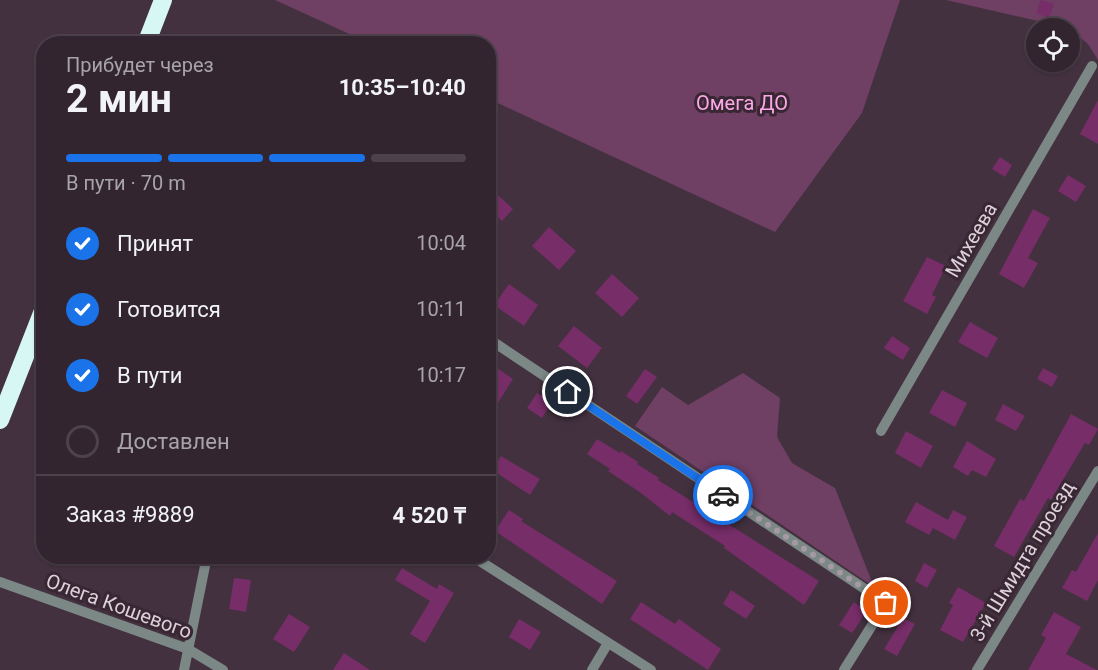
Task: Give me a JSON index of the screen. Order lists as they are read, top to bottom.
{
  "streets": {
    "street": ["Михеева", "3-й Шмидта проезд", "Олега Кошевого"]
  },
  "parks": ["Омега ДО"],
  "page": {
    "heading": ["2 мин", "Прибудет через", "10:35–10:40"],
    "panel": ["Заказ #9889", "4 520 ₸"],
    "bar": "В пути · 70 m",
    "list": [
      ["Принят", "10:04"],
      ["Готовится", "10:11"],
      ["В пути", "10:17"],
      "Доставлен"
    ]
  }
}
